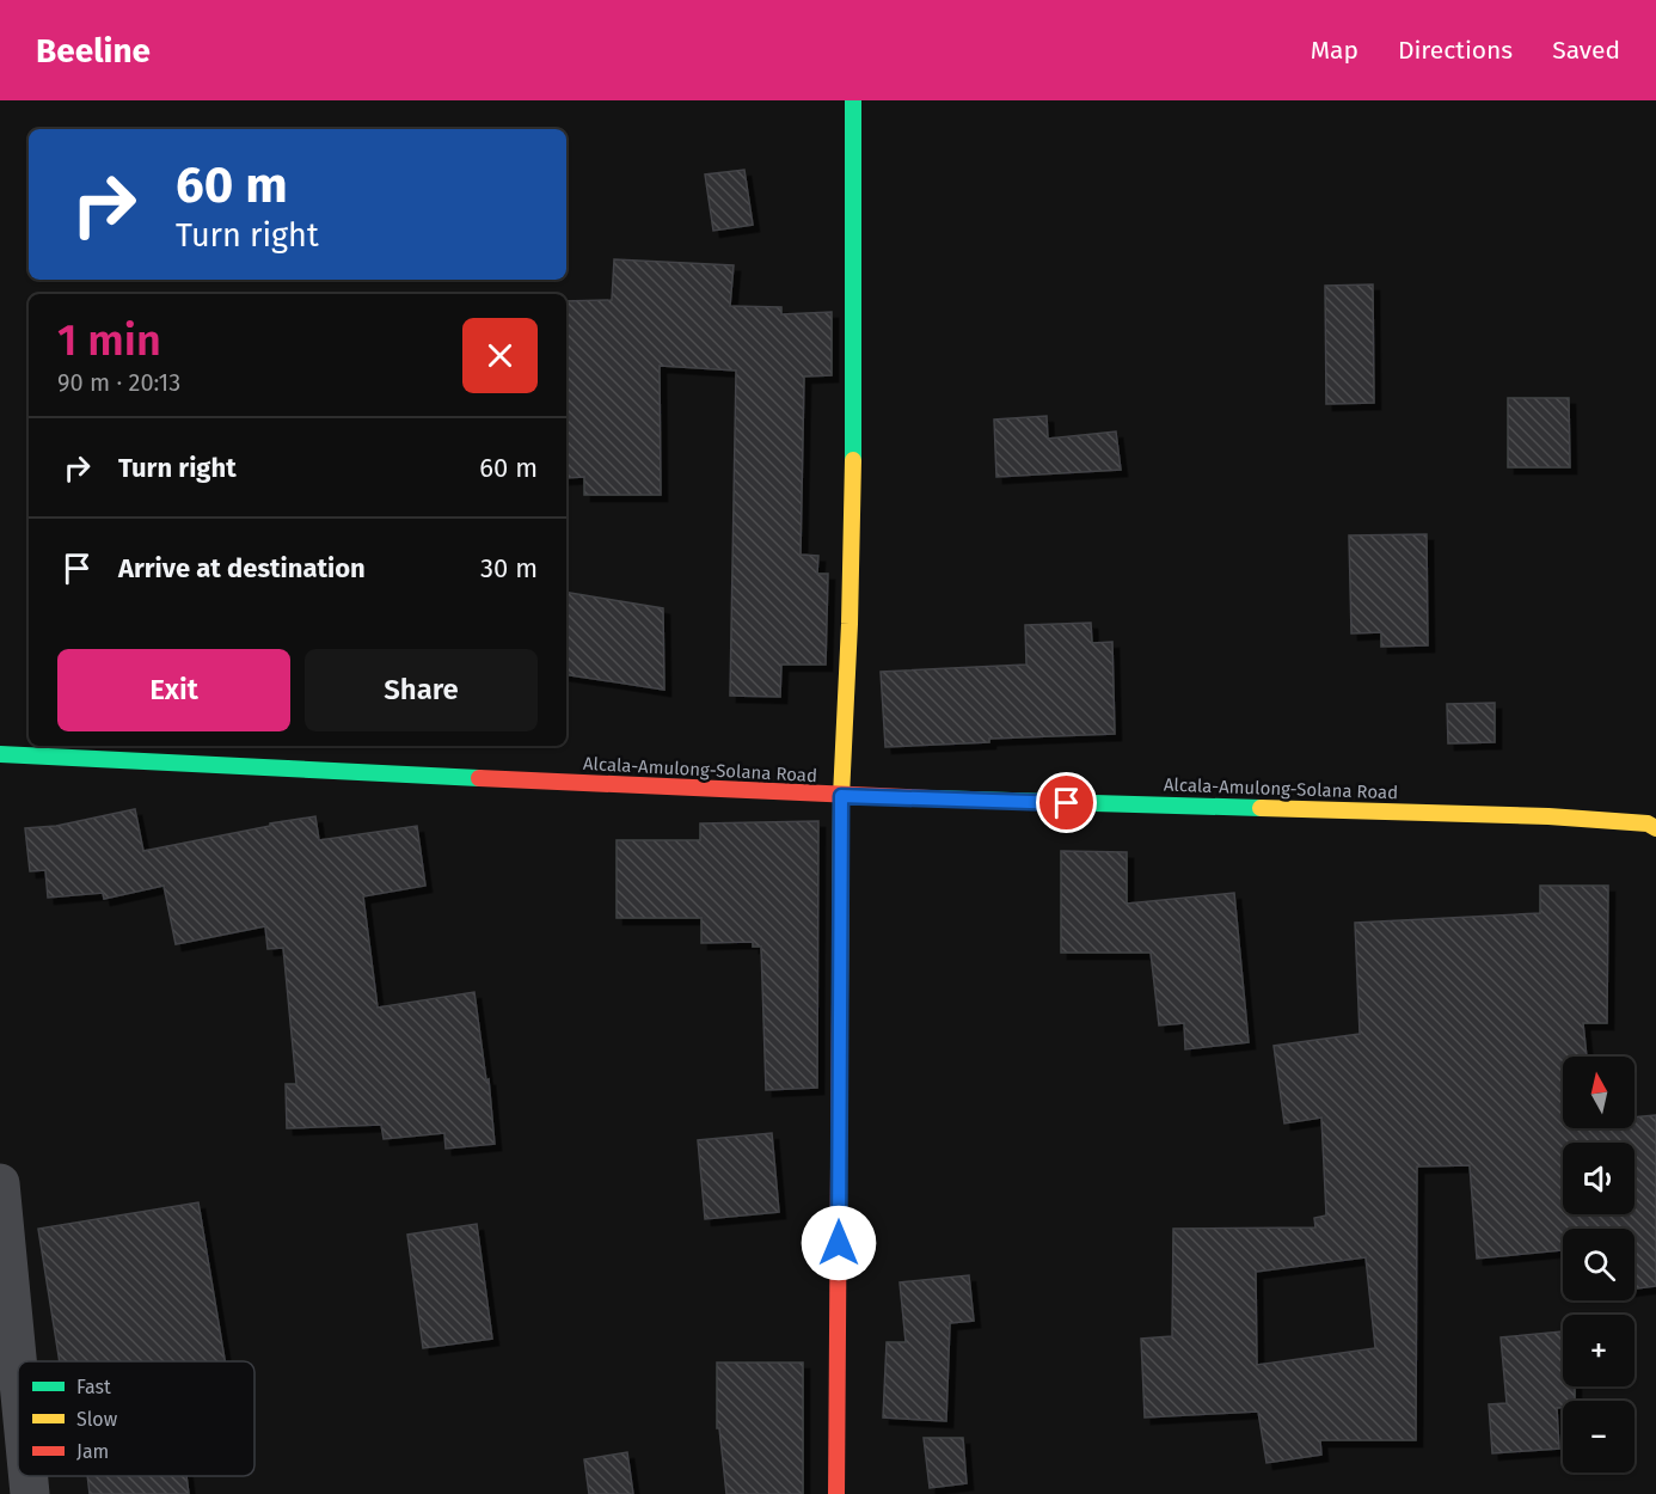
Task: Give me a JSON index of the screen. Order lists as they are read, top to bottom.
{
  "streets": {
    "main road": ["Alcala-Amulong-Solana Road"]
  },
  "legend": ["Fast", "Slow", "Jam"],
  "north": "top",
  "page": {
    "header": "Beeline",
    "nav": ["Map", "Directions", "Saved"],
    "turn": ["60 m", "Turn right"],
    "heading": ["1 min", "90 m · 20:13"],
    "list": [
      {
        "name": "Turn right",
        "value": "60 m"
      },
      {
        "name": "Arrive at destination",
        "value": "30 m"
      }
    ],
    "buttons": ["Exit", "Share"],
    "map_buttons": ["+", "−"]
  }
}
